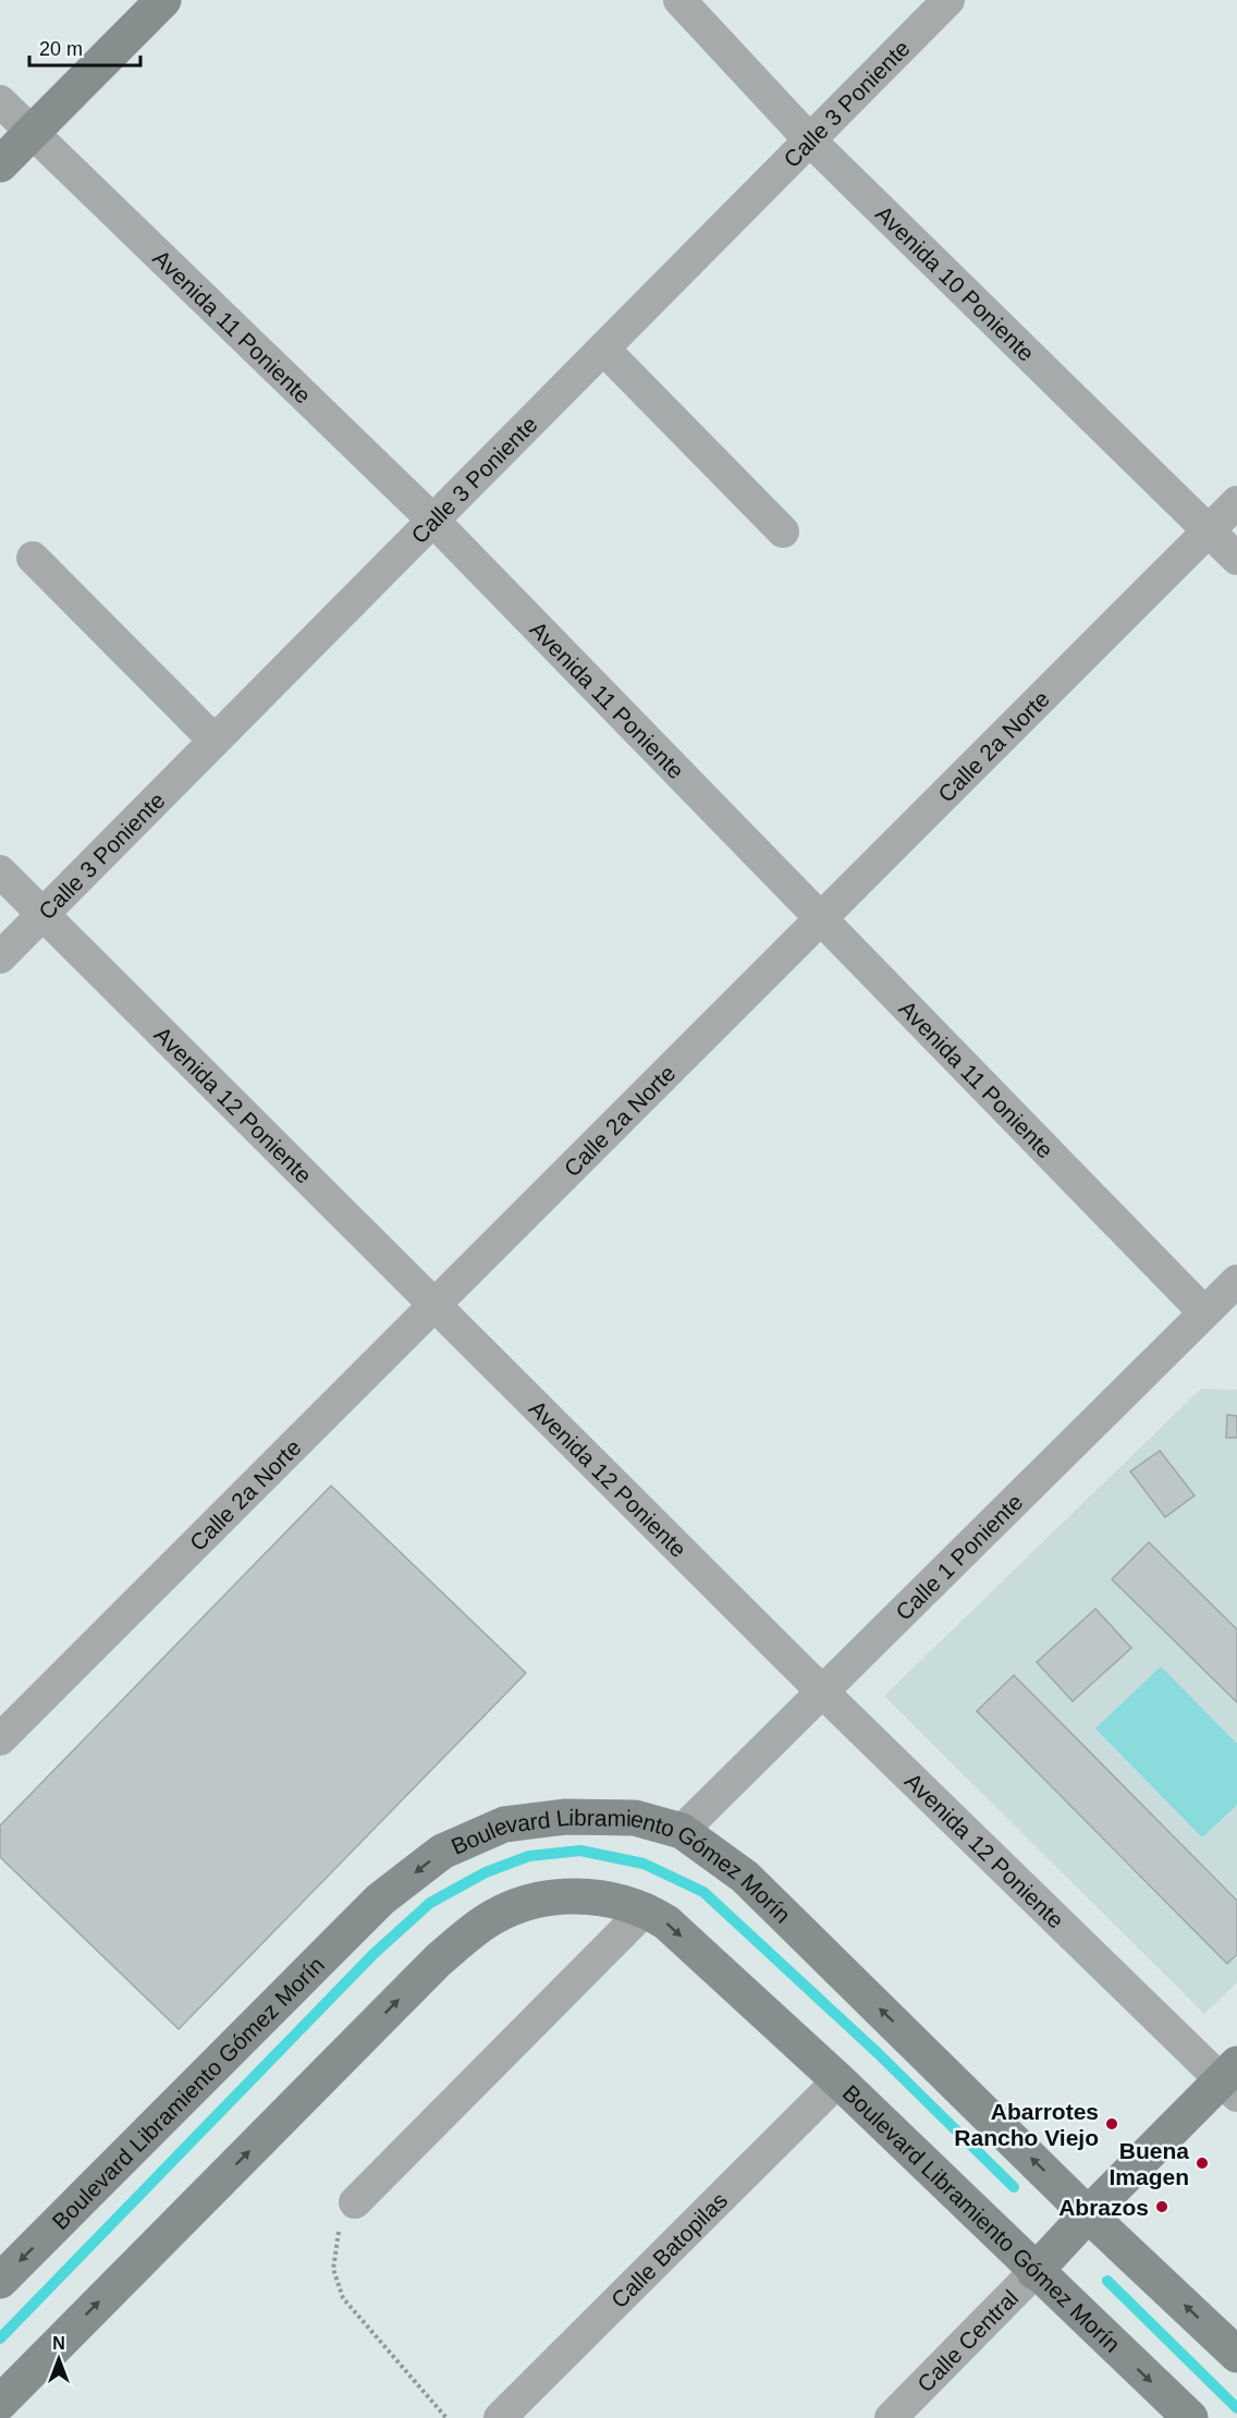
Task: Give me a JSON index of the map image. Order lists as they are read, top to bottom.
{
  "streets": {
    "main road": ["Boulevard Libramiento Gómez Morín", "Calle Central"],
    "street": [
      "Calle 3 Poniente",
      "Avenida 10 Poniente",
      "Avenida 11 Poniente",
      "Calle 2a Norte",
      "Avenida 12 Poniente",
      "Calle 1 Poniente",
      "Calle Batopilas"
    ]
  },
  "crossings": [
    ["Calle 3 Poniente", "Avenida 10 Poniente"],
    ["Calle 3 Poniente", "Avenida 11 Poniente"],
    ["Calle 3 Poniente", "Avenida 12 Poniente"],
    ["Avenida 10 Poniente", "Calle 2a Norte"],
    ["Avenida 11 Poniente", "Calle 2a Norte"],
    ["Avenida 11 Poniente", "Calle 1 Poniente"],
    ["Calle 2a Norte", "Avenida 12 Poniente"],
    ["Avenida 12 Poniente", "Calle 1 Poniente"],
    ["Avenida 12 Poniente", "Calle Central"],
    ["Calle 1 Poniente", "Boulevard Libramiento Gómez Morín"],
    ["Boulevard Libramiento Gómez Morín", "Calle Batopilas"],
    ["Boulevard Libramiento Gómez Morín", "Calle Central"]
  ],
  "places": ["Abarrotes Rancho Viejo", "Buena Imagen", "Abrazos"],
  "scale_bar": "20 m",
  "north": "top"
}
